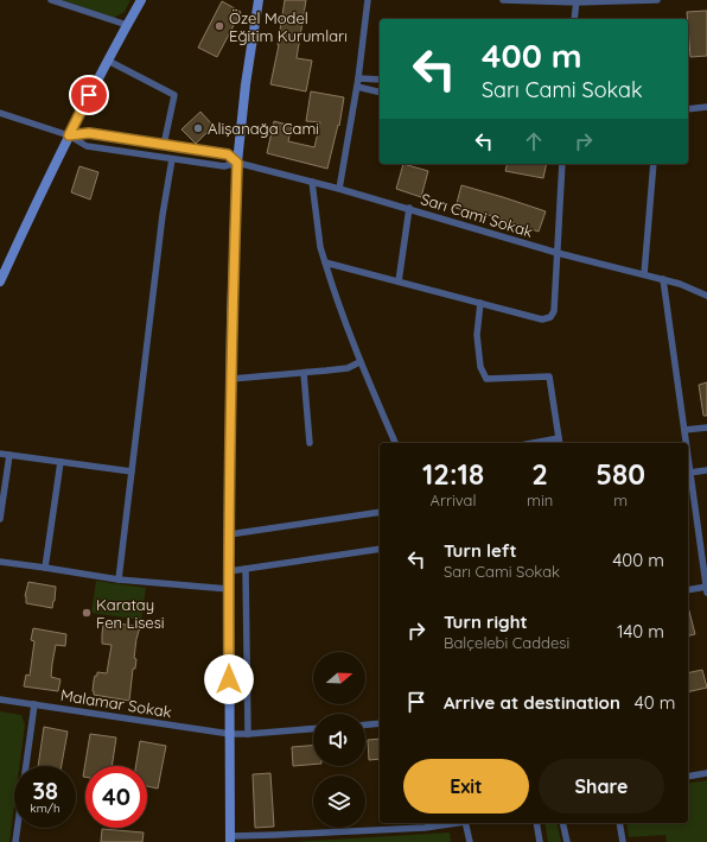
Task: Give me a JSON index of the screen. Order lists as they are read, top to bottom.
{
  "streets": {
    "street": ["Sarı Cami Sokak", "Malamar Sokak"]
  },
  "places": ["Özel Model Eğitim Kurumları", "Alişanağa Cami", "Karatay Fen Lisesi"],
  "north": "right",
  "page": {
    "turn": ["400 m", "Sarı Cami Sokak"],
    "eta": [
      "12:18",
      "Arrival",
      "2",
      "min",
      "580",
      "m"
    ],
    "list": [
      {
        "name": "Turn left",
        "note": "Sarı Cami Sokak",
        "value": "400 m"
      },
      {
        "name": "Turn right",
        "note": "Balçelebi Caddesi",
        "value": "140 m"
      },
      {
        "name": "Arrive at destination",
        "value": "40 m"
      }
    ],
    "buttons": ["Exit", "Share"],
    "speed": "38 km/h",
    "limit": "40"
  }
}
